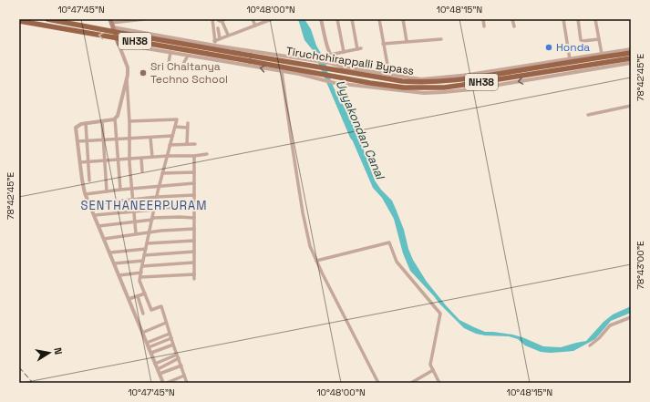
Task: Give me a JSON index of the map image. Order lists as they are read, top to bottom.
{
  "streets": {
    "highway": ["NH38", "Tiruchchirappalli Bypass"]
  },
  "crossings": [
    ["NH38", "Tiruchchirappalli Bypass"]
  ],
  "districts": ["SENTHANEERPURAM"],
  "water": ["Uyyakondan Canal"],
  "places": ["Honda", "Sri Chaitanya Techno School"],
  "north": "right",
  "coordinates": [
    "10°47'45\"N",
    "10°48'00\"N",
    "10°48'15\"N",
    "78°42'45\"E",
    "78°43'00\"E"
  ]
}
